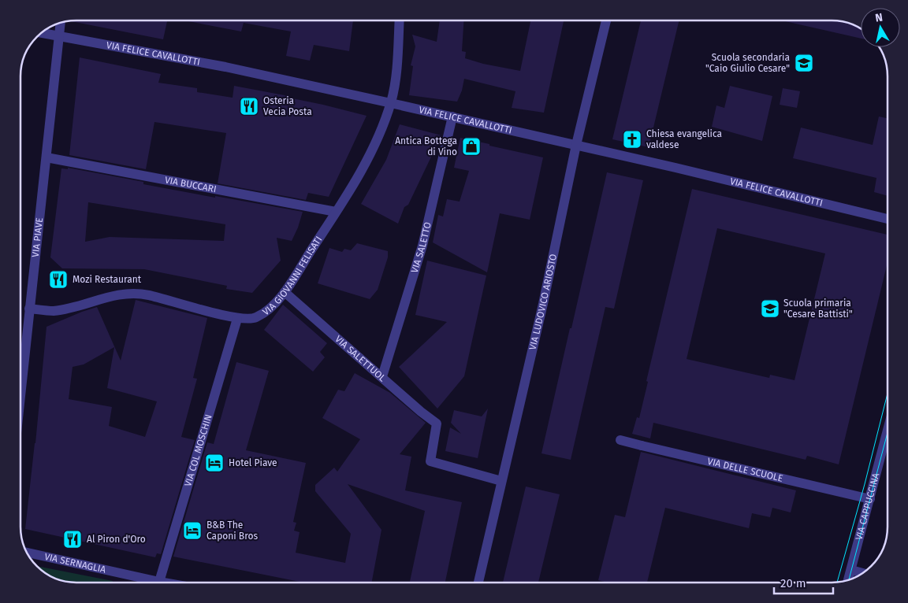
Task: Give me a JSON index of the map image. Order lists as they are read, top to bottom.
{
  "streets": {
    "street": [
      "VIA FELICE CAVALLOTTI",
      "VIA BUCCARI",
      "VIA PIAVE",
      "VIA SALETTO",
      "VIA GIOVANNI FELISATI",
      "VIA LUDOVICO ARIOSTO",
      "VIA SALETTUOL",
      "VIA COL MOSCHIN",
      "VIA DELLE SCUOLE",
      "VIA CAPPUCCINA",
      "VIA SERNAGLIA"
    ]
  },
  "crossings": [
    ["VIA FELICE CAVALLOTTI", "VIA PIAVE"],
    ["VIA FELICE CAVALLOTTI", "VIA SALETTO"],
    ["VIA FELICE CAVALLOTTI", "VIA GIOVANNI FELISATI"],
    ["VIA FELICE CAVALLOTTI", "VIA LUDOVICO ARIOSTO"],
    ["VIA BUCCARI", "VIA PIAVE"],
    ["VIA BUCCARI", "VIA GIOVANNI FELISATI"],
    ["VIA PIAVE", "VIA GIOVANNI FELISATI"],
    ["VIA SALETTO", "VIA SALETTUOL"],
    ["VIA GIOVANNI FELISATI", "VIA SALETTUOL"],
    ["VIA GIOVANNI FELISATI", "VIA COL MOSCHIN"],
    ["VIA LUDOVICO ARIOSTO", "VIA SALETTUOL"],
    ["VIA COL MOSCHIN", "VIA SERNAGLIA"],
    ["VIA DELLE SCUOLE", "VIA CAPPUCCINA"]
  ],
  "places": {
    "school or university": ["Scuola secondaria \"Caio Giulio Cesare\"", "Scuola primaria \"Cesare Battisti\""],
    "restaurant": ["Osteria Vecia Posta", "Mozi Restaurant", "Al Piron d'Oro"],
    "church": ["Chiesa evangelica valdese"],
    "shop": ["Antica Bottega di Vino"],
    "hotel": ["Hotel Piave", "B&B The Caponi Bros"]
  },
  "scale_bar": "20 m",
  "north": "top"
}
